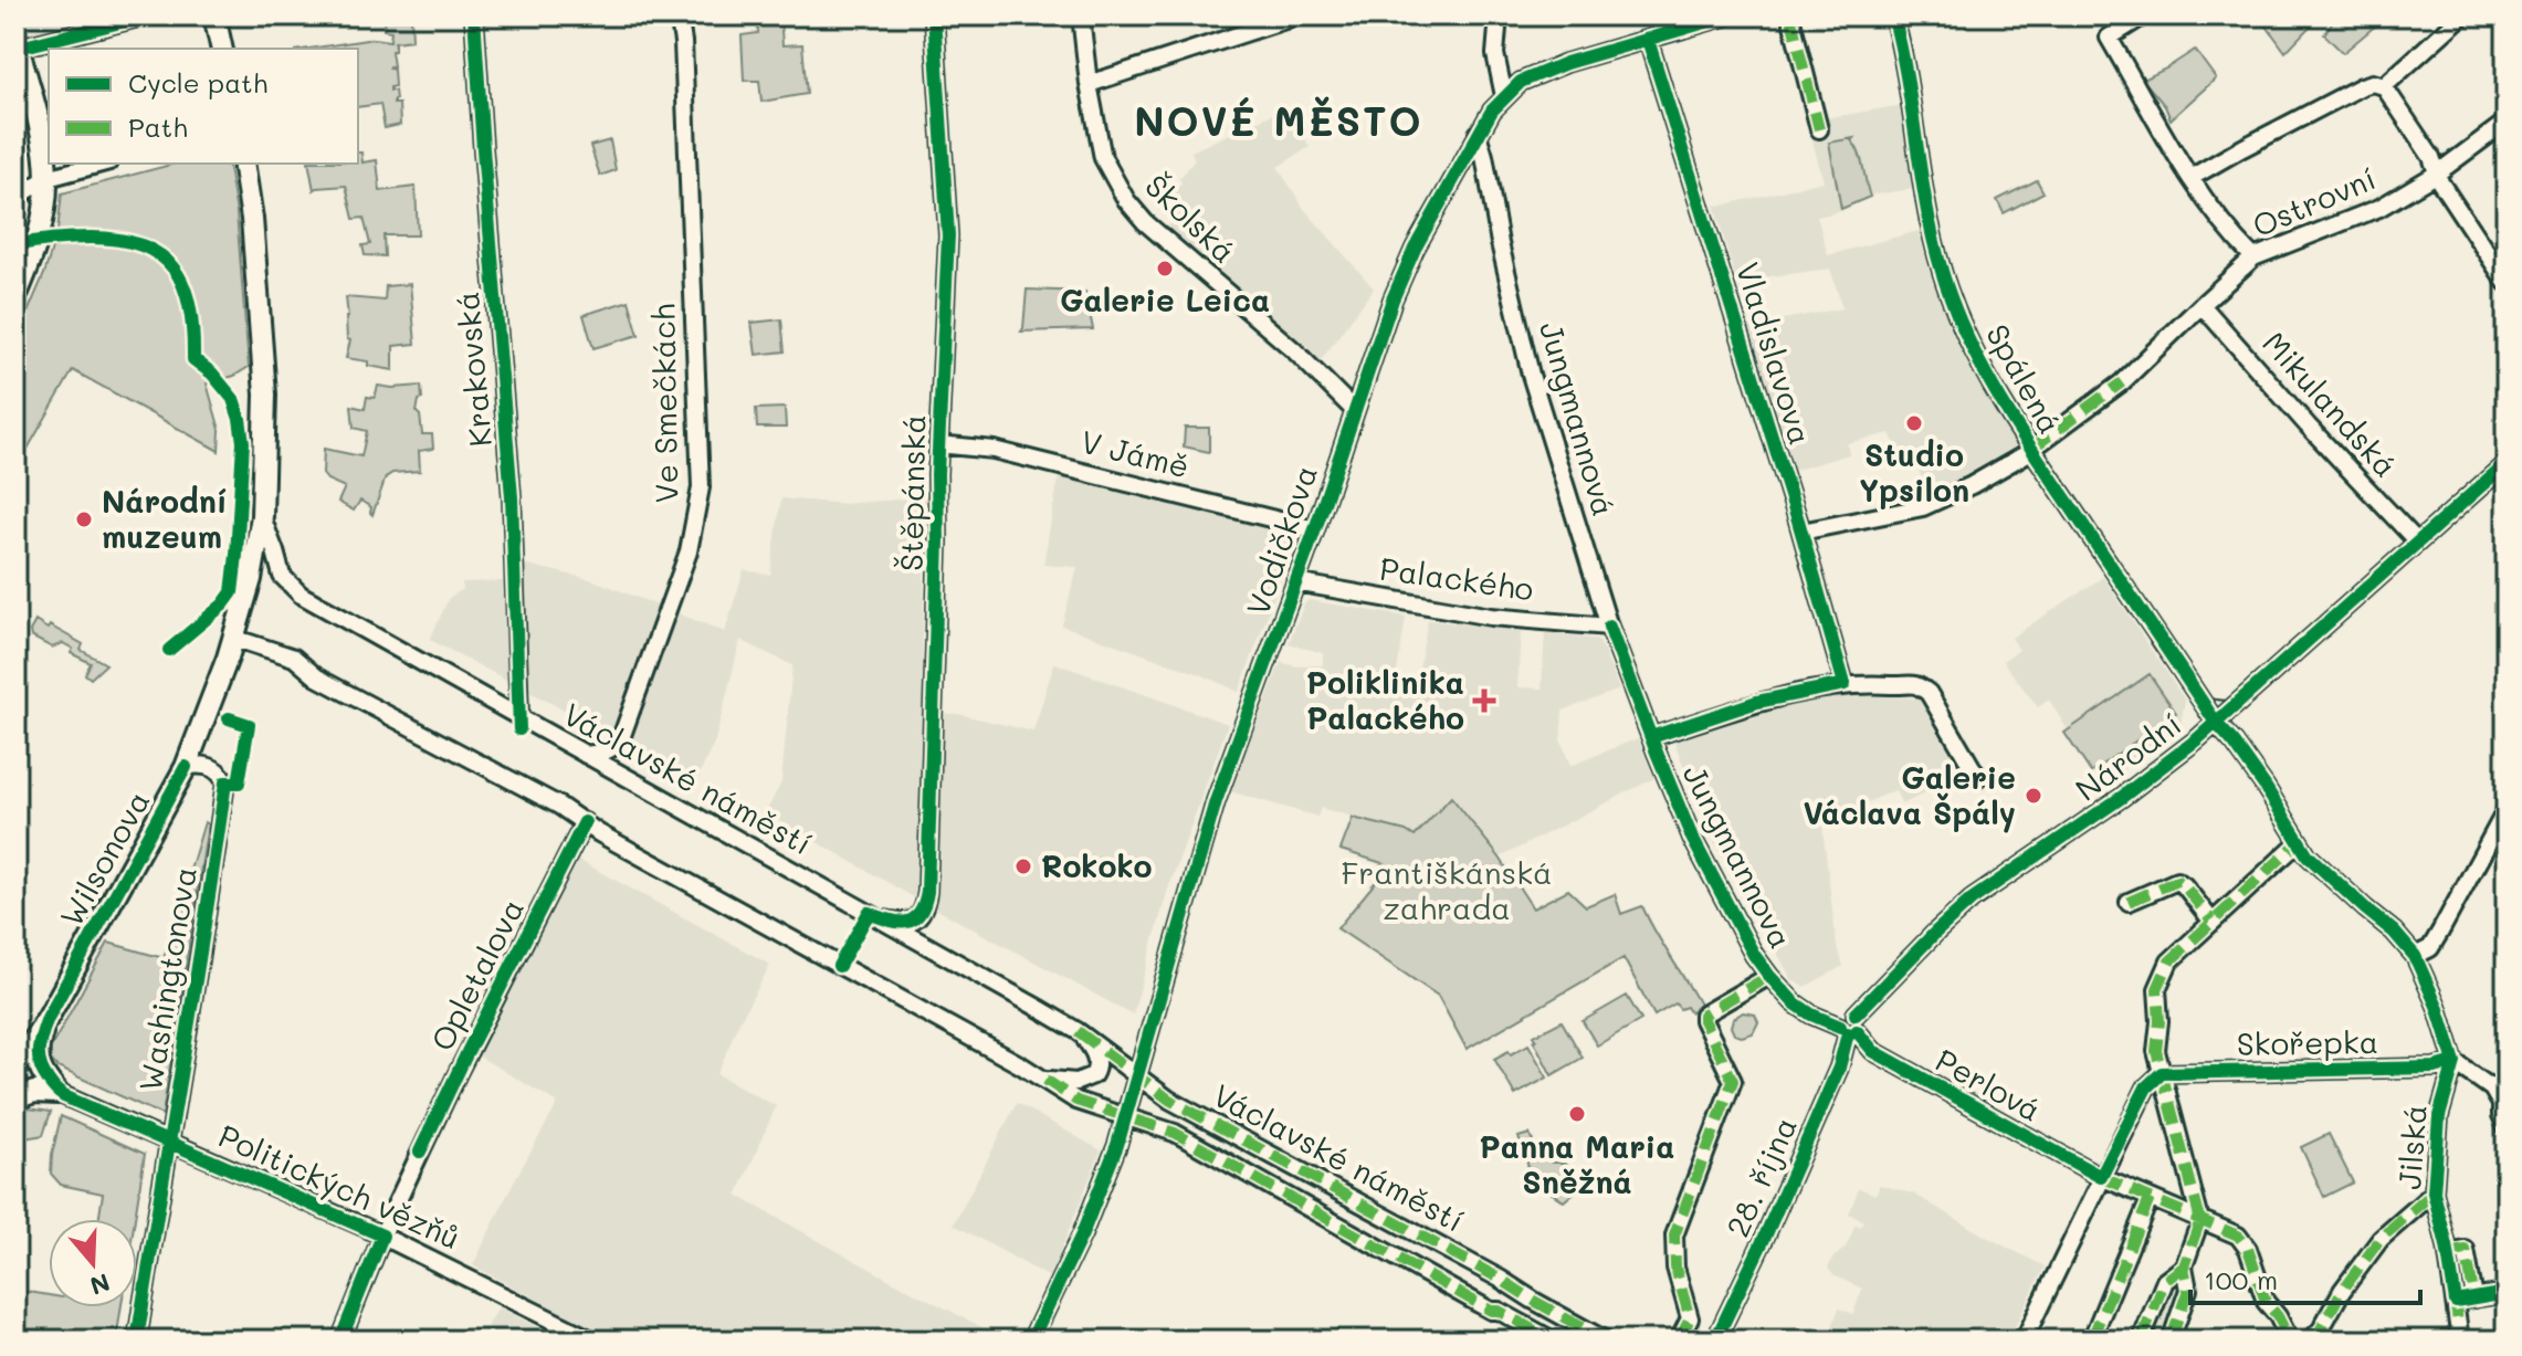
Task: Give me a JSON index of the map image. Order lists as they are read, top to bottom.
{
  "streets": {
    "main road": ["Wilsonova"],
    "street": [
      "Ostrovní",
      "Školská",
      "Vladislavova",
      "Krakovská",
      "Spálená",
      "Ve Smečkách",
      "Mikulandská",
      "Jungmannová",
      "V Jámě",
      "Štěpánská",
      "Vodičkova",
      "Palackého",
      "Národní",
      "Václavské náměstí",
      "Jungmannova",
      "Opletalova",
      "Washingtonova",
      "Skořepka",
      "Perlová",
      "Jilská",
      "28. října",
      "Politických vězňů"
    ]
  },
  "crossings": [
    ["Ostrovní", "Vladislavova"],
    ["Ostrovní", "Spálená"],
    ["Ostrovní", "Mikulandská"],
    ["Školská", "Vodičkova"],
    ["Krakovská", "Václavské náměstí"],
    ["Spálená", "Národní"],
    ["Spálená", "Skořepka"],
    ["Spálená", "Jilská"],
    ["Ve Smečkách", "Václavské náměstí"],
    ["Mikulandská", "Národní"],
    ["Jungmannová", "Vodičkova"],
    ["Jungmannová", "Palackého"],
    ["Jungmannová", "Jungmannova"],
    ["V Jámě", "Štěpánská"],
    ["V Jámě", "Vodičkova"],
    ["Štěpánská", "Václavské náměstí"],
    ["Vodičkova", "Palackého"],
    ["Vodičkova", "Václavské náměstí"],
    ["Palackého", "Jungmannova"],
    ["Národní", "Jungmannova"],
    ["Národní", "Perlová"],
    ["Národní", "28. října"],
    ["Václavské náměstí", "Wilsonova"],
    ["Václavské náměstí", "Opletalova"],
    ["Jungmannova", "Perlová"],
    ["Jungmannova", "28. října"],
    ["Wilsonova", "Washingtonova"],
    ["Opletalova", "Politických vězňů"],
    ["Washingtonova", "Politických vězňů"],
    ["Skořepka", "Jilská"],
    ["Perlová", "28. října"]
  ],
  "districts": ["NOVÉ MĚSTO"],
  "parks": ["Františkánská zahrada"],
  "places": {
    "other": [
      "Galerie Leica",
      "Studio Ypsilon",
      "Národní muzeum",
      "Galerie Václava Špály",
      "Rokoko",
      "Panna Maria Sněžná"
    ],
    "health": ["Poliklinika Palackého"]
  },
  "legend": ["Cycle path", "Path"],
  "scale_bar": "100 m",
  "north": "bottom"
}
